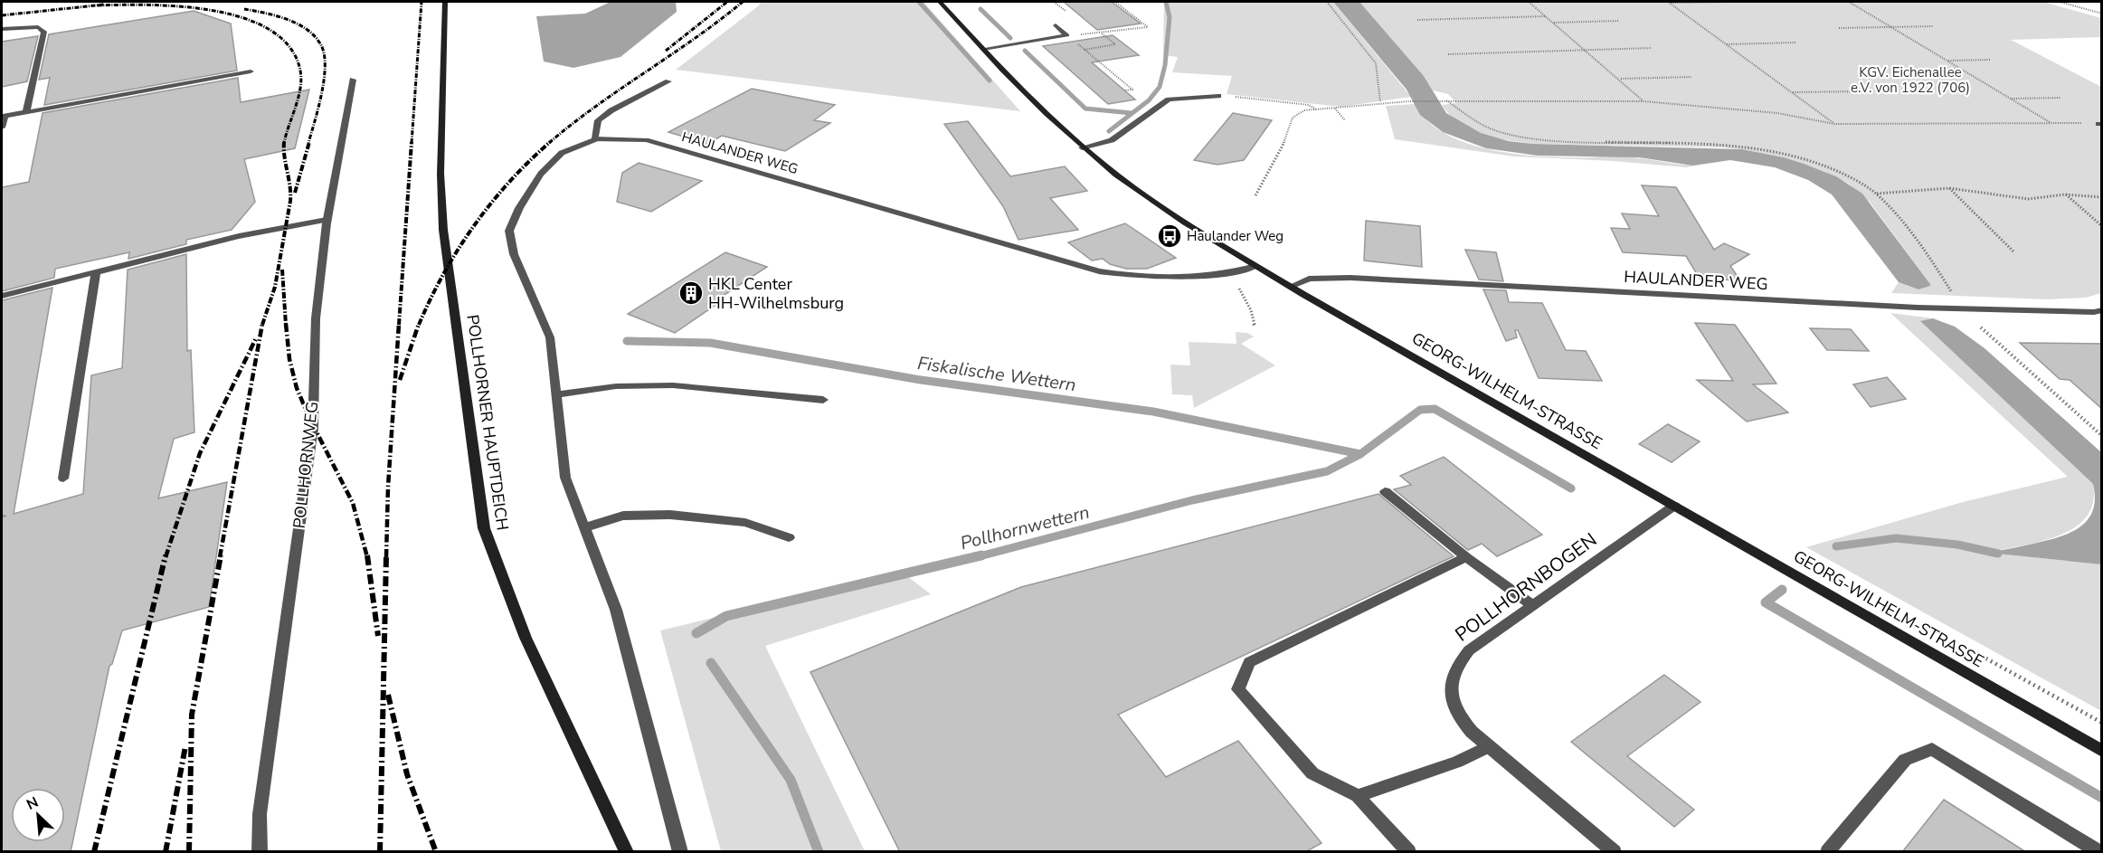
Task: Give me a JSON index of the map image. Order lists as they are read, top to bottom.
{
  "streets": {
    "main road": ["GEORG-WILHELM-STRASSE", "POLLHORNER HAUPTDEICH"],
    "street": ["HAULANDER WEG", "POLLHORNWEG", "POLLHORNBOGEN"]
  },
  "crossings": [
    ["HAULANDER WEG", "GEORG-WILHELM-STRASSE"],
    ["GEORG-WILHELM-STRASSE", "POLLHORNBOGEN"]
  ],
  "water": ["Fiskalische Wettern", "Pollhornwettern"],
  "parks": ["KGV. Eichenallee e.V. von 1922 (706)"],
  "places": {
    "bus stop": ["Haulander Weg"],
    "building": ["HKL Center HH-Wilhelmsburg"]
  },
  "north": "top left"
}
